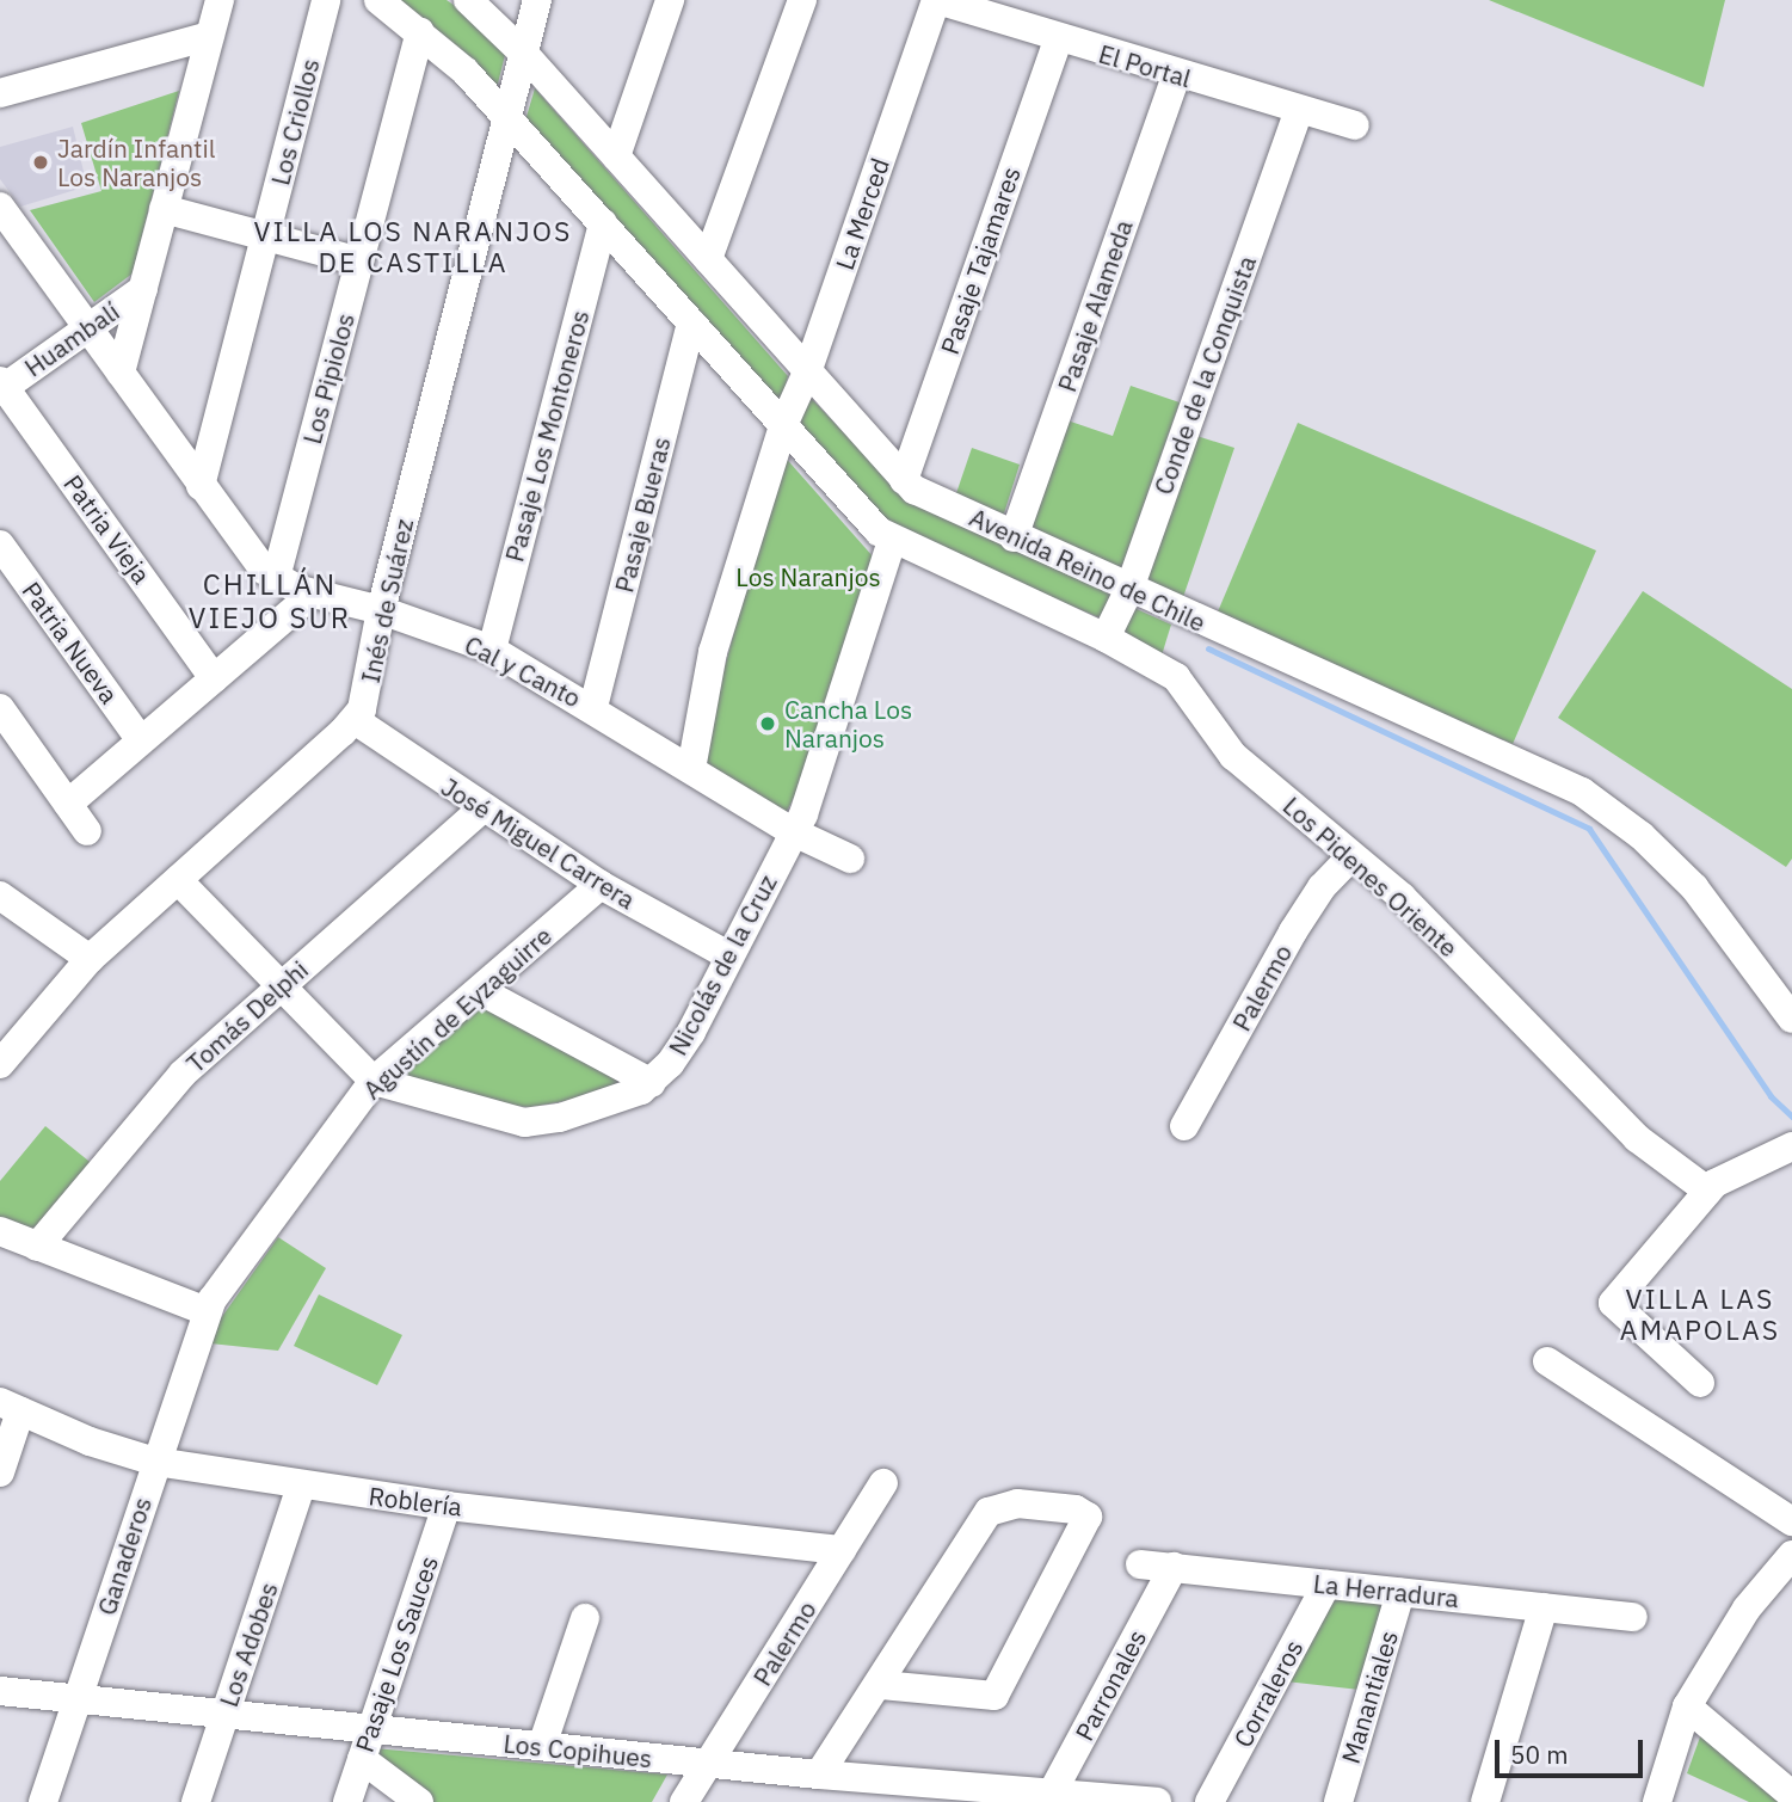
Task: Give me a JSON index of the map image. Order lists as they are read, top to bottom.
{
  "streets": {
    "street": [
      "El Portal",
      "Los Criollos",
      "La Merced",
      "Pasaje Tajamares",
      "Pasaje Alameda",
      "Huambalí",
      "Conde de la Conquista",
      "Los Pipiolos",
      "Pasaje Los Montoneros",
      "Pasaje Bueras",
      "Patria Vieja",
      "Avenida Reino de Chile",
      "Inés de Suárez",
      "Patria Nueva",
      "Cal y Canto",
      "José Miguel Carrera",
      "Los Pidenes Oriente",
      "Nicolás de la Cruz",
      "Palermo",
      "Agustín de Eyzaguirre",
      "Tomás Delphi",
      "Roblería",
      "Ganaderos",
      "La Herradura",
      "Los Adobes",
      "Pasaje Los Sauces",
      "Parronales",
      "Corraleros",
      "Manantiales",
      "Los Copihues"
    ]
  },
  "crossings": [
    ["El Portal", "La Merced"],
    ["El Portal", "Pasaje Tajamares"],
    ["El Portal", "Pasaje Alameda"],
    ["El Portal", "Conde de la Conquista"],
    ["Los Criollos", "Cal y Canto"],
    ["La Merced", "Avenida Reino de Chile"],
    ["La Merced", "Cal y Canto"],
    ["Pasaje Tajamares", "Avenida Reino de Chile"],
    ["Pasaje Alameda", "Avenida Reino de Chile"],
    ["Huambalí", "Patria Vieja"],
    ["Huambalí", "Cal y Canto"],
    ["Conde de la Conquista", "Avenida Reino de Chile"],
    ["Conde de la Conquista", "Los Pidenes Oriente"],
    ["Los Pipiolos", "Cal y Canto"],
    ["Pasaje Los Montoneros", "Cal y Canto"],
    ["Pasaje Bueras", "Cal y Canto"],
    ["Avenida Reino de Chile", "Inés de Suárez"],
    ["Inés de Suárez", "Cal y Canto"],
    ["Inés de Suárez", "José Miguel Carrera"],
    ["Inés de Suárez", "Nicolás de la Cruz"],
    ["Cal y Canto", "Nicolás de la Cruz"],
    ["José Miguel Carrera", "Nicolás de la Cruz"],
    ["José Miguel Carrera", "Agustín de Eyzaguirre"],
    ["José Miguel Carrera", "Tomás Delphi"],
    ["Los Pidenes Oriente", "Palermo"],
    ["Nicolás de la Cruz", "Agustín de Eyzaguirre"],
    ["Nicolás de la Cruz", "Tomás Delphi"],
    ["Palermo", "Roblería"],
    ["Palermo", "Los Copihues"],
    ["Agustín de Eyzaguirre", "Ganaderos"],
    ["Roblería", "Ganaderos"],
    ["Roblería", "Los Adobes"],
    ["Roblería", "Pasaje Los Sauces"],
    ["Ganaderos", "Los Copihues"],
    ["La Herradura", "Parronales"],
    ["La Herradura", "Corraleros"],
    ["La Herradura", "Manantiales"],
    ["Los Adobes", "Los Copihues"],
    ["Pasaje Los Sauces", "Los Copihues"],
    ["Parronales", "Los Copihues"]
  ],
  "districts": ["VILLA LOS NARANJOS DE CASTILLA", "CHILLÁN VIEJO SUR", "VILLA LAS AMAPOLAS"],
  "parks": ["Los Naranjos"],
  "places": ["Jardín Infantil Los Naranjos", "Cancha Los Naranjos"],
  "scale_bar": "50 m"
}
